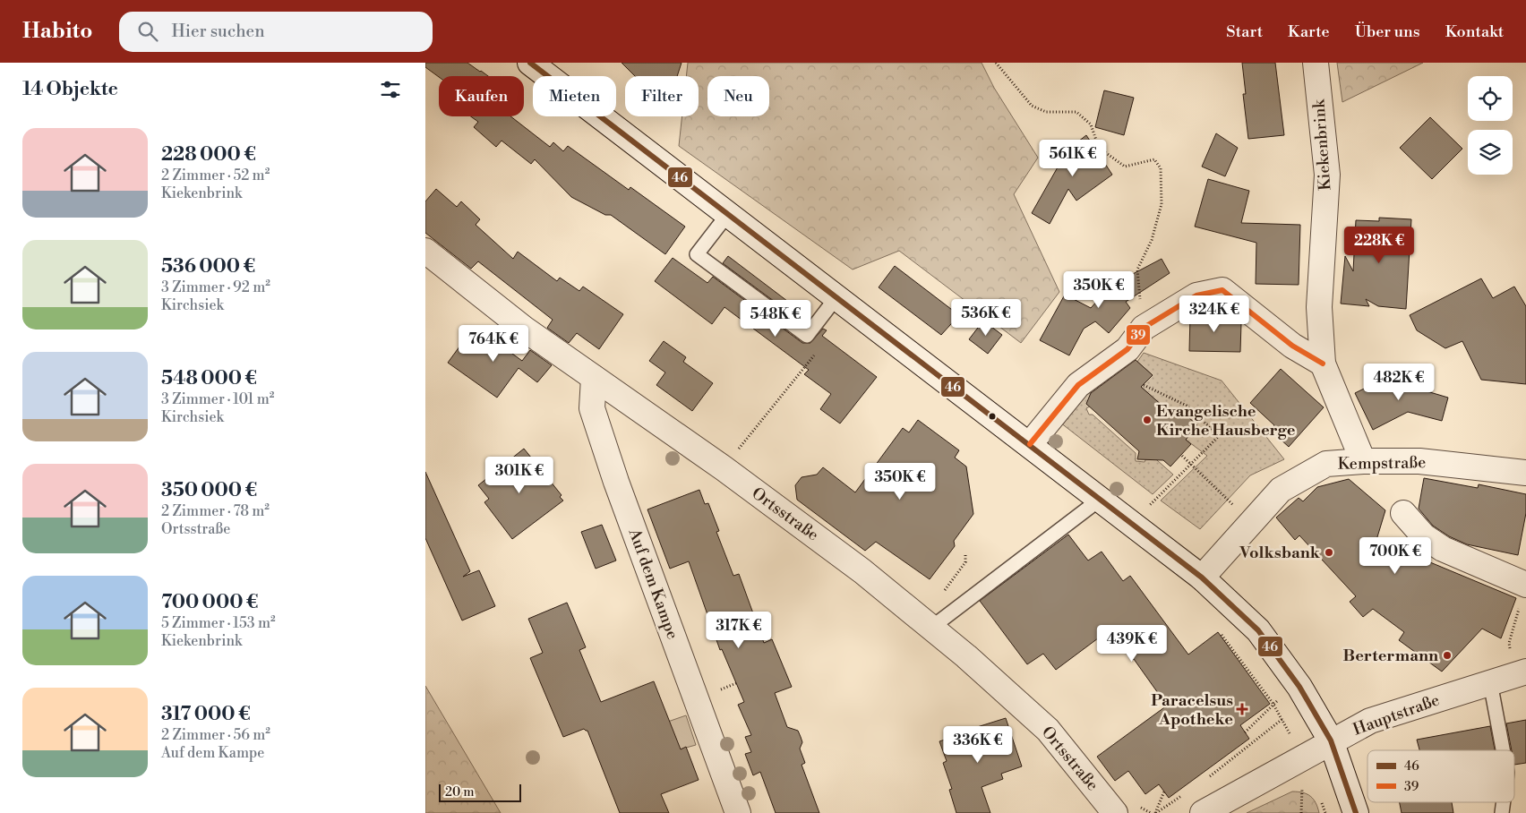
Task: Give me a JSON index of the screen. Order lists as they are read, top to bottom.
{
  "streets": {
    "street": [
      "Kiekenbrink",
      "Kempstraße",
      "Ortsstraße",
      "Auf dem Kampe",
      "Hauptstraße"
    ]
  },
  "crossings": [
    ["Kiekenbrink", "Kempstraße"],
    ["Ortsstraße", "Auf dem Kampe"]
  ],
  "places": {
    "other": ["Evangelische Kirche Hausberge", "Volksbank", "Bertermann"],
    "health": ["Paracelsus Apotheke"]
  },
  "lines": ["transit line 46", "transit line 39"],
  "legend": ["46", "39"],
  "scale_bar": "20 m",
  "page": {
    "header": "Habito",
    "search": "Hier suchen",
    "nav": [
      "Start",
      "Karte",
      "Über uns",
      "Kontakt"
    ],
    "heading": "14 Objekte",
    "chip": [
      "Kaufen",
      "Mieten",
      "Filter",
      "Neu"
    ],
    "list": [
      {
        "name": "228 000 €",
        "note": "2 Zimmer · 52 m² · Kiekenbrink"
      },
      {
        "name": "536 000 €",
        "note": "3 Zimmer · 92 m² · Kirchsiek"
      },
      {
        "name": "548 000 €",
        "note": "3 Zimmer · 101 m² · Kirchsiek"
      },
      {
        "name": "350 000 €",
        "note": "2 Zimmer · 78 m² · Ortsstraße"
      },
      {
        "name": "700 000 €",
        "note": "5 Zimmer · 153 m² · Kiekenbrink"
      },
      {
        "name": "317 000 €",
        "note": "2 Zimmer · 56 m² · Auf dem Kampe"
      }
    ],
    "price": [
      "561K €",
      "228K €",
      "350K €",
      "324K €",
      "536K €",
      "548K €",
      "764K €",
      "482K €",
      "301K €",
      "350K €",
      "700K €",
      "317K €",
      "439K €",
      "336K €"
    ],
    "scale": "20 m"
  }
}
